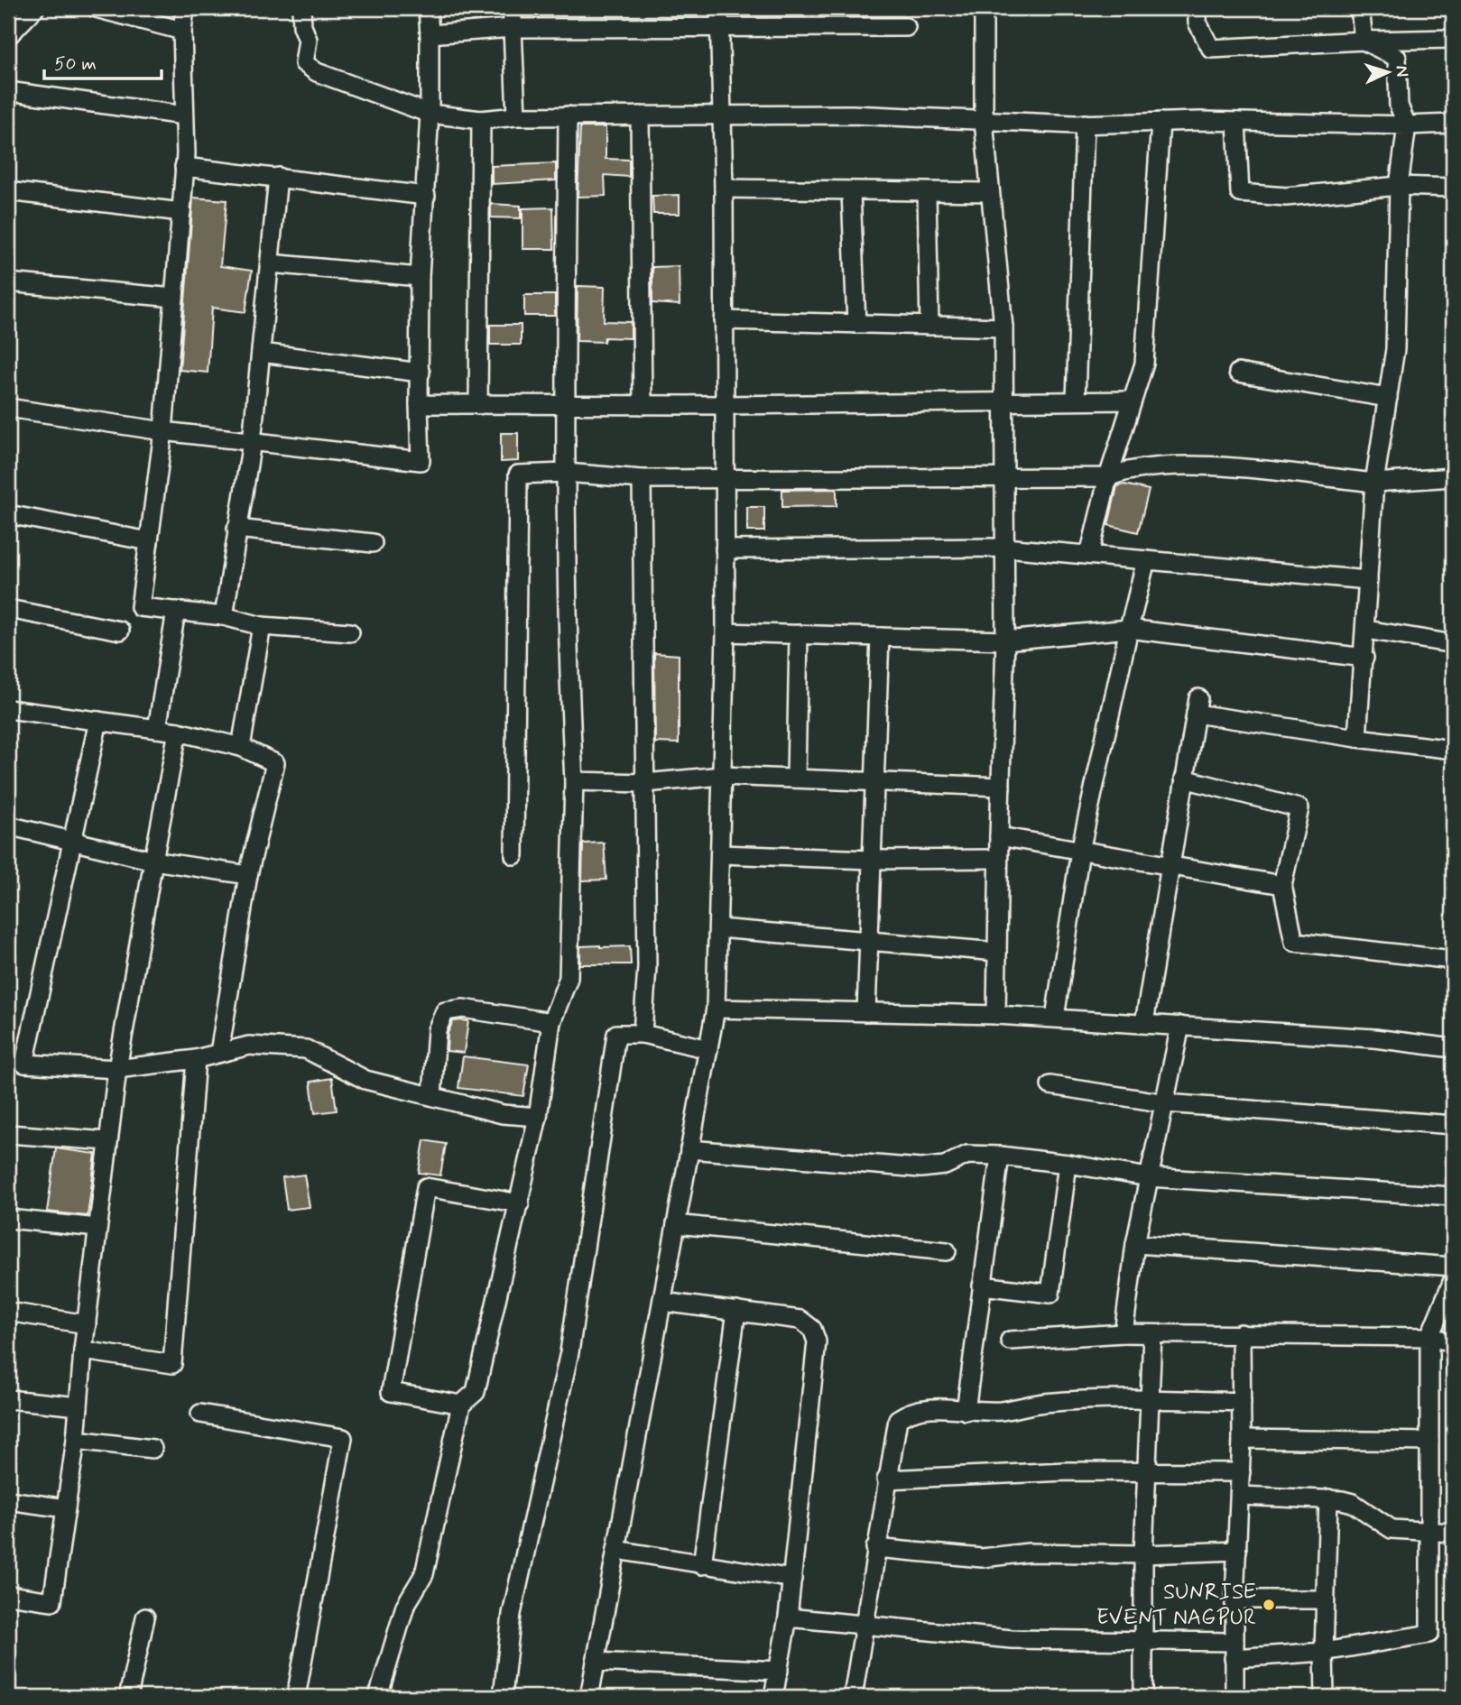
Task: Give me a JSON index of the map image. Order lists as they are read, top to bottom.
{
  "places": ["SUNRISE EVENT NAGPUR"],
  "scale_bar": "50 m",
  "north": "right"
}
